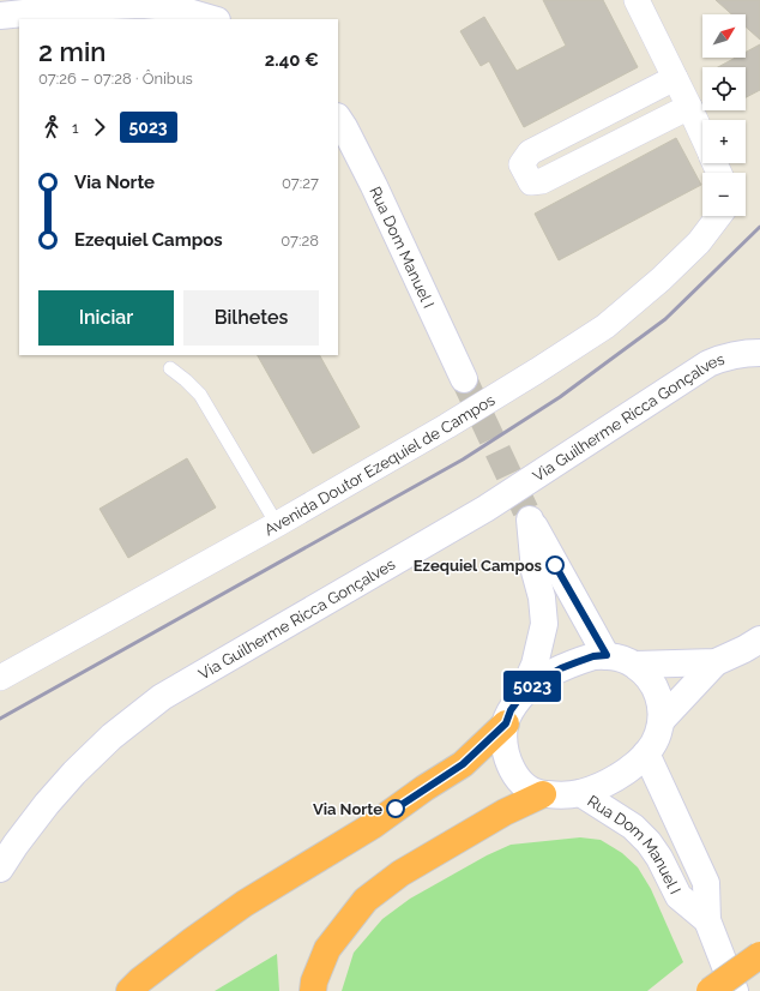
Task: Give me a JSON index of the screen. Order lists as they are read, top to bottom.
{
  "streets": {
    "main road": ["Rua Dom Manuel I", "Via Guilherme Ricca Gonçalves"],
    "street": ["Avenida Doutor Ezequiel de Campos"]
  },
  "places": ["Ezequiel Campos", "Via Norte"],
  "lines": ["bus line 5023"],
  "north": "top right",
  "page": {
    "on_map": "5023",
    "map_buttons": ["+", "−"],
    "heading": ["2 min", "07:26 – 07:28 · Ônibus", "2.40 €"],
    "legs": ["1", "5023"],
    "list": [
      {
        "name": "Via Norte",
        "value": "07:27"
      },
      {
        "name": "Ezequiel Campos",
        "value": "07:28"
      }
    ],
    "buttons": ["Iniciar", "Bilhetes"]
  }
}
